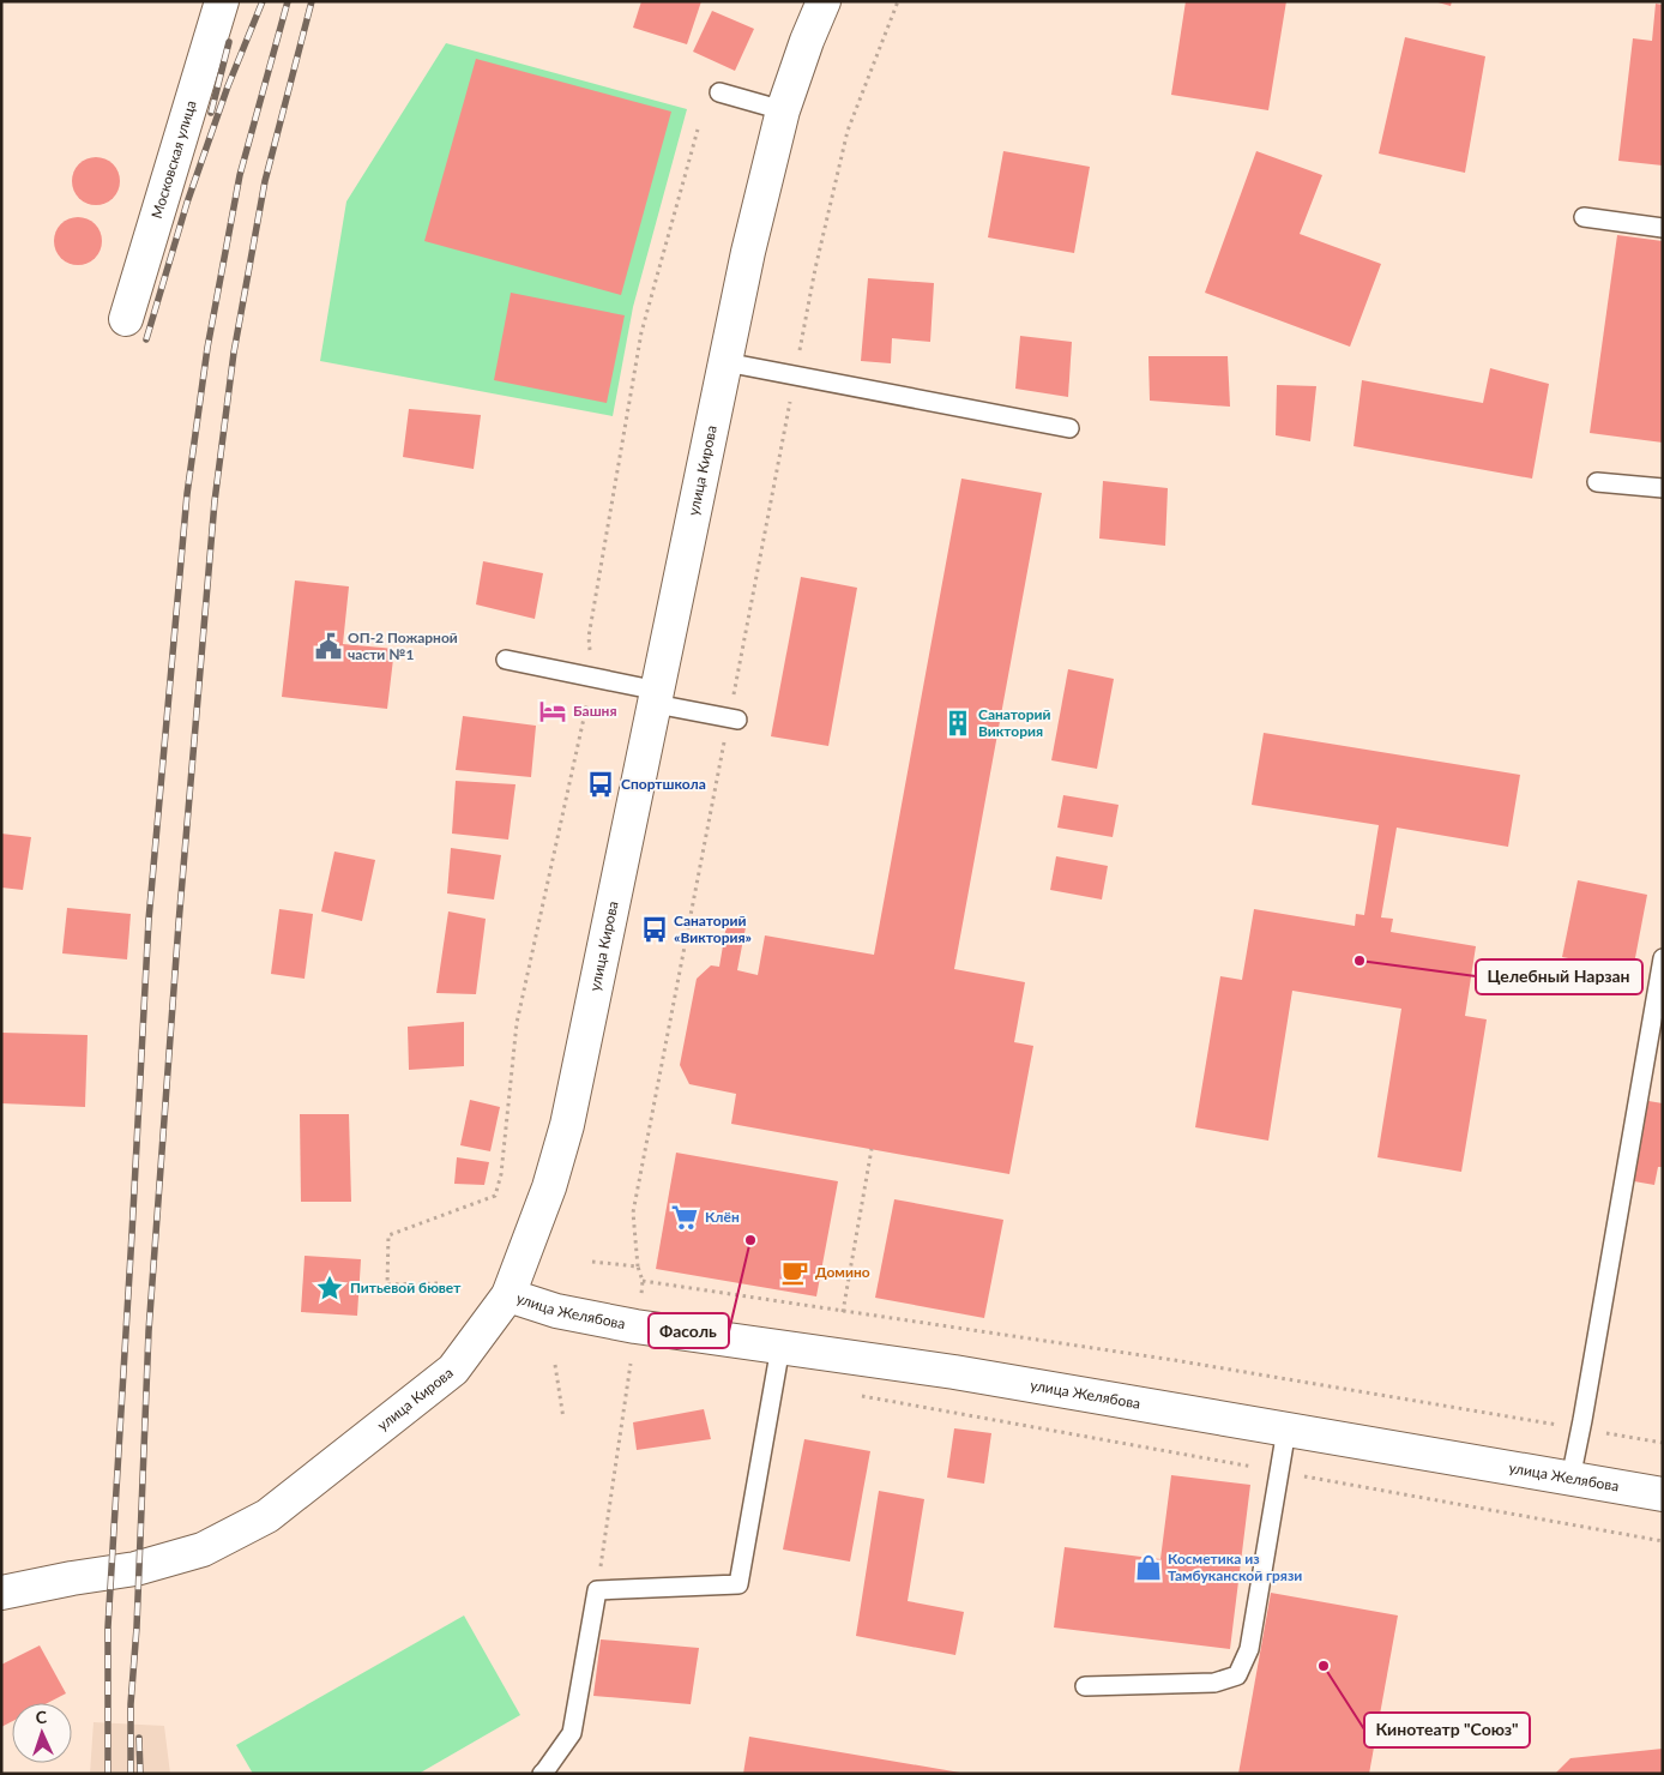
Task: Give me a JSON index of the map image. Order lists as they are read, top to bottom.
{
  "streets": {
    "street": ["Московская улица", "улица Кирова", "улица Желябова"]
  },
  "crossings": [
    ["улица Кирова", "улица Желябова"]
  ],
  "places": {
    "public building": ["ОП-2 Пожарной части №1"],
    "hotel": ["Башня"],
    "building": ["Санаторий Виктория"],
    "bus stop": ["Спортшкола", "Санаторий «Виктория»"],
    "other": ["Целебный Нарзан", "Фасоль", "Кинотеатр \"Союз\""],
    "supermarket": ["Клён"],
    "cafe": ["Домино"],
    "place": ["Питьевой бювет"],
    "shop": ["Косметика из Тамбуканской грязи"]
  },
  "north": "top"
}
